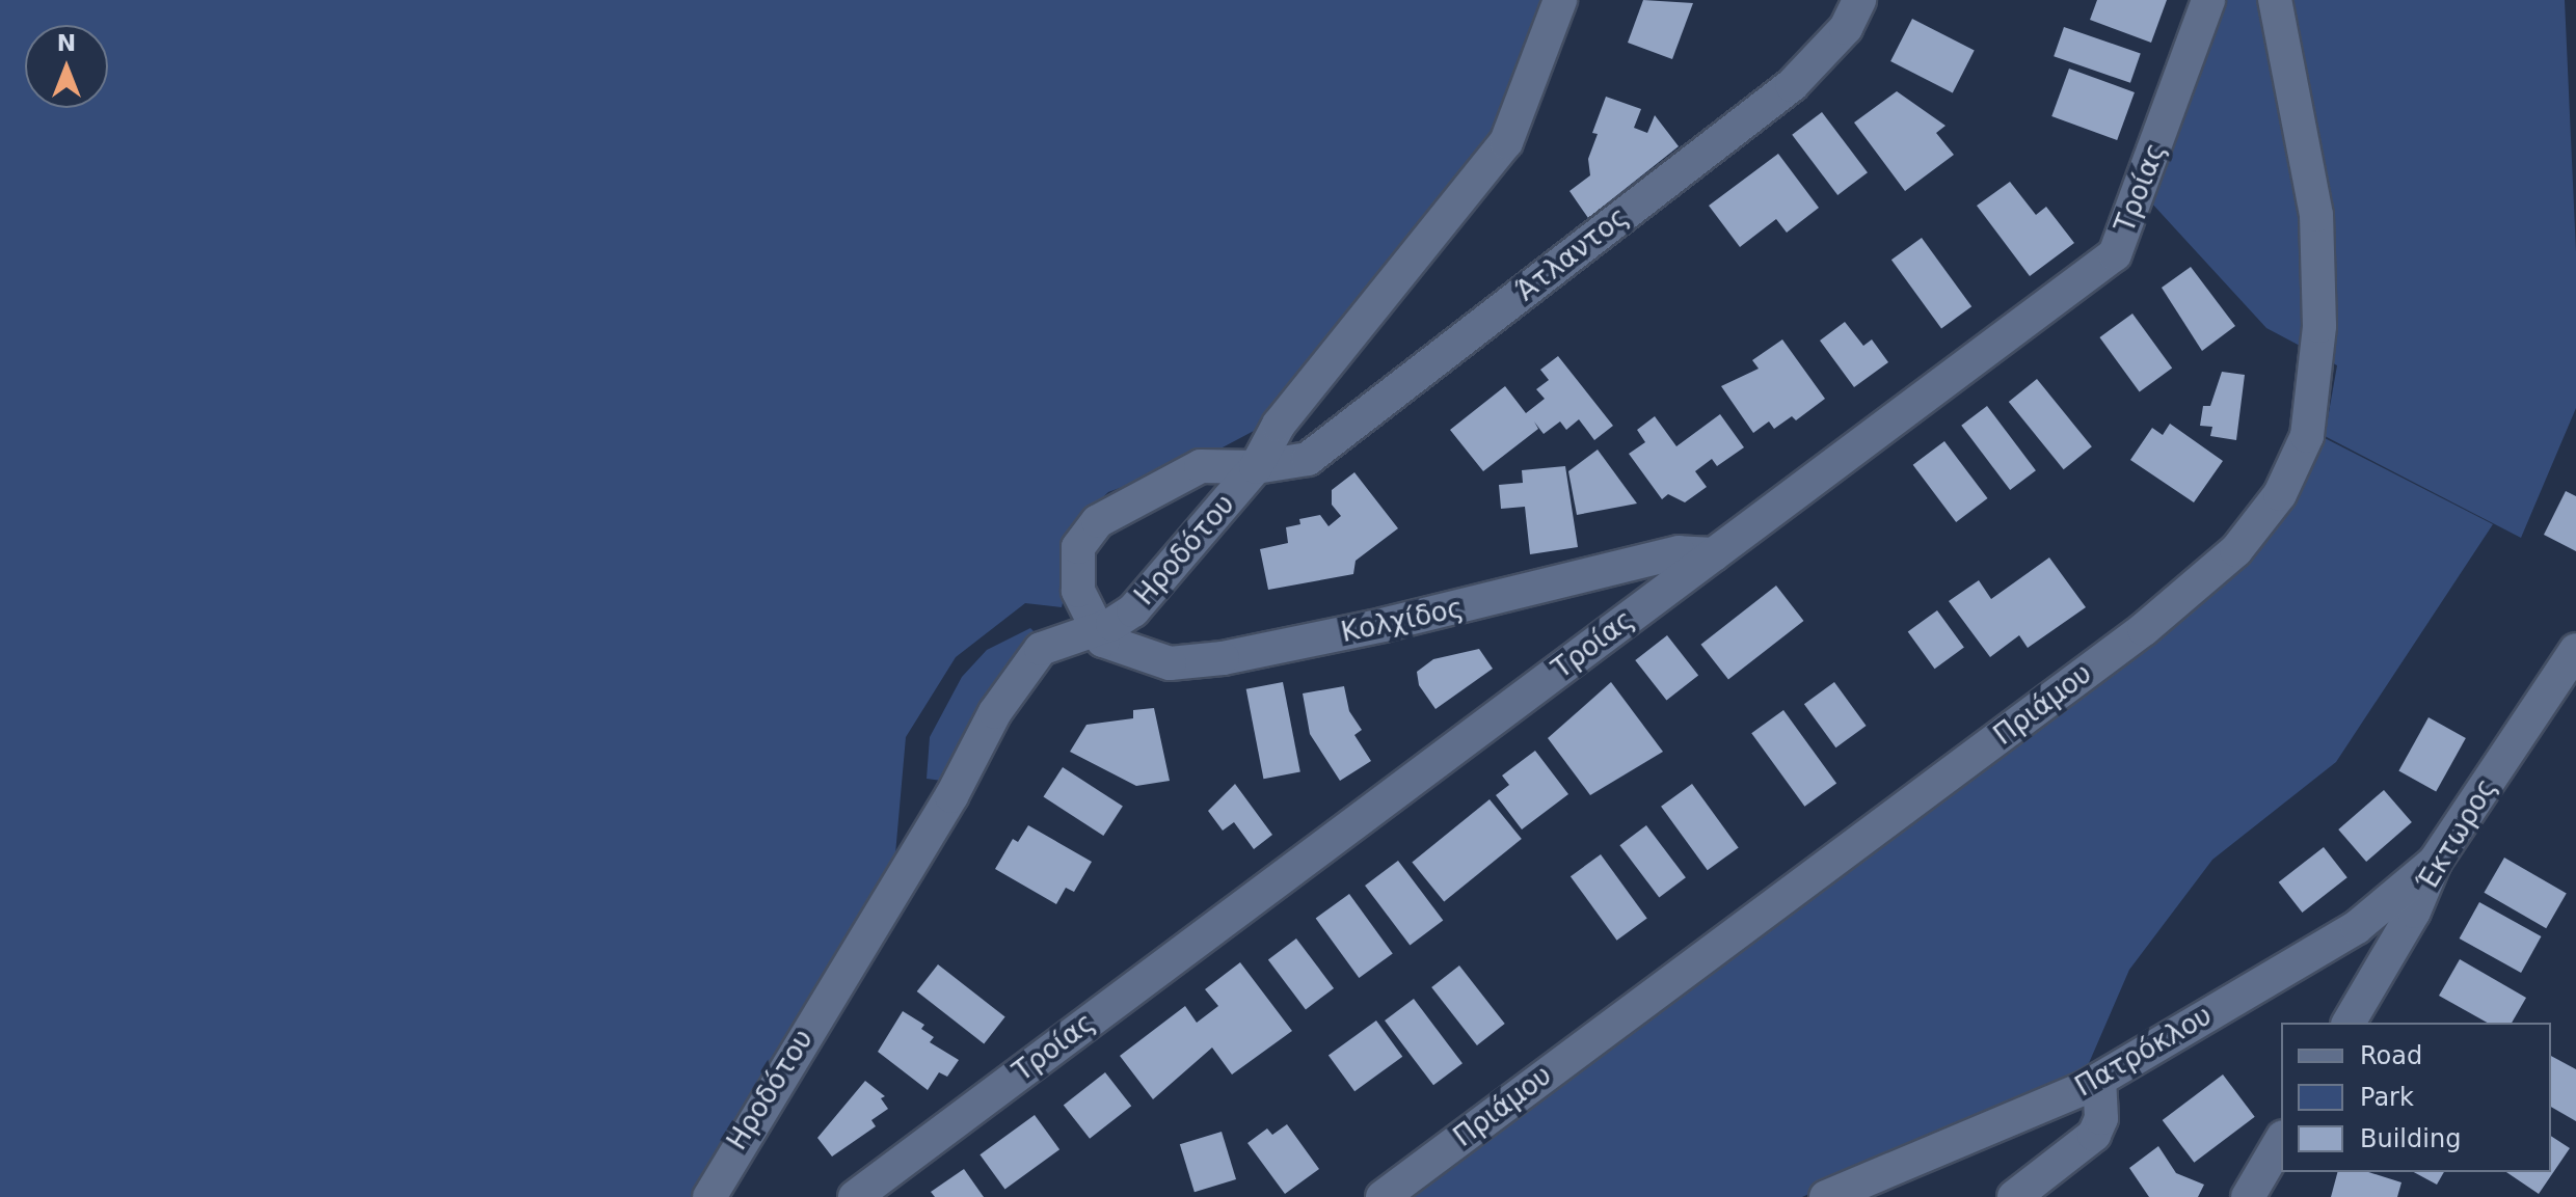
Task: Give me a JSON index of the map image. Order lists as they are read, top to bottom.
{
  "streets": {
    "street": [
      "Τροίας",
      "Άτλαντος",
      "Ηροδότου",
      "Κολχίδος",
      "Πριάμου",
      "Έκτωρος",
      "Πατρόκλου"
    ]
  },
  "crossings": [
    ["Τροίας", "Κολχίδος"],
    ["Άτλαντος", "Ηροδότου"],
    ["Άτλαντος", "Κολχίδος"],
    ["Ηροδότου", "Κολχίδος"],
    ["Έκτωρος", "Πατρόκλου"]
  ],
  "legend": ["Road", "Park", "Building"],
  "north": "top"
}
